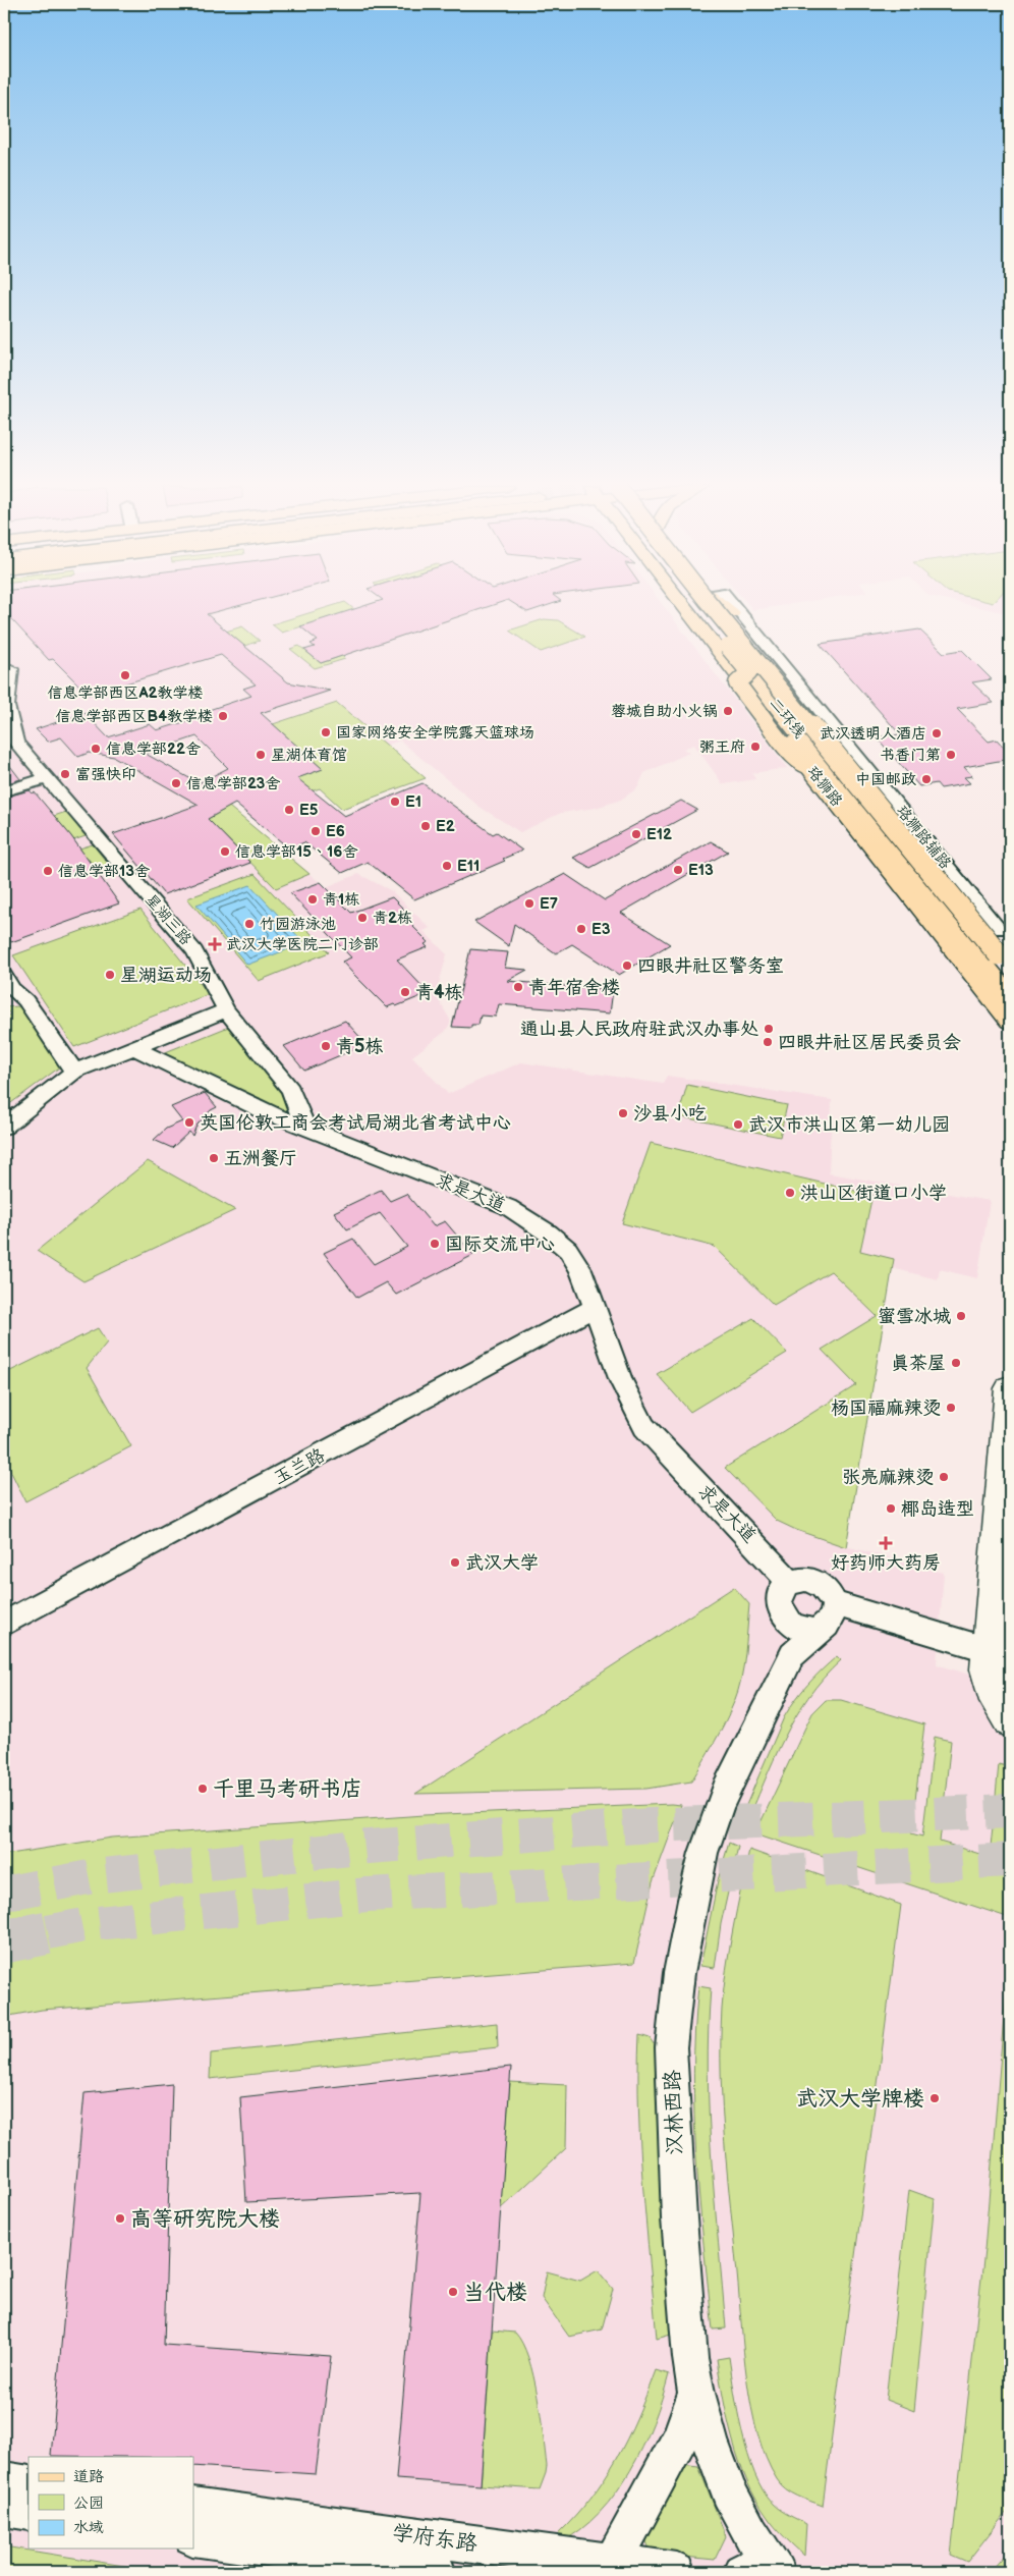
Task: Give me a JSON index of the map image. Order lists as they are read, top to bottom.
{
  "streets": {
    "main road": ["二环线", "珞狮路"],
    "street": [
      "星湖三路",
      "求是大道",
      "玉兰路",
      "汉林西路",
      "学府东路"
    ]
  },
  "crossings": [
    ["二环线", "珞狮路"],
    ["星湖三路", "求是大道"],
    ["求是大道", "玉兰路"],
    ["求是大道", "汉林西路"]
  ],
  "places": {
    "other": [
      "信息学部西区A2教学楼",
      "蓉城自助小火锅",
      "信息学部西区B4教学楼",
      "国家网络安全学院露天篮球场",
      "武汉透明人酒店",
      "粥王府",
      "信息学部22舍",
      "星湖体育馆",
      "书香门第",
      "富强快印",
      "中国邮政",
      "信息学部23舍",
      "E1",
      "E5",
      "E2",
      "E6",
      "E12",
      "信息学部15、16舍",
      "E11",
      "E13",
      "信息学部13舍",
      "青1栋",
      "E7",
      "青2栋",
      "竹园游泳池",
      "E3",
      "四眼井社区警务室",
      "星湖运动场",
      "青年宿舍楼",
      "青4栋",
      "通山县人民政府驻武汉办事处",
      "四眼井社区居民委员会",
      "青5栋",
      "沙县小吃",
      "英国伦敦工商会考试局湖北省考试中心",
      "武汉市洪山区第一幼儿园",
      "五洲餐厅",
      "洪山区街道口小学",
      "国际交流中心",
      "蜜雪冰城",
      "真茶屋",
      "杨国福麻辣烫",
      "张亮麻辣烫",
      "椰岛造型",
      "武汉大学",
      "千里马考研书店",
      "武汉大学牌楼",
      "高等研究院大楼",
      "当代楼"
    ],
    "health": ["武汉大学医院二门诊部", "好药师大药房"]
  },
  "legend": ["道路", "公园", "水域"]
}
